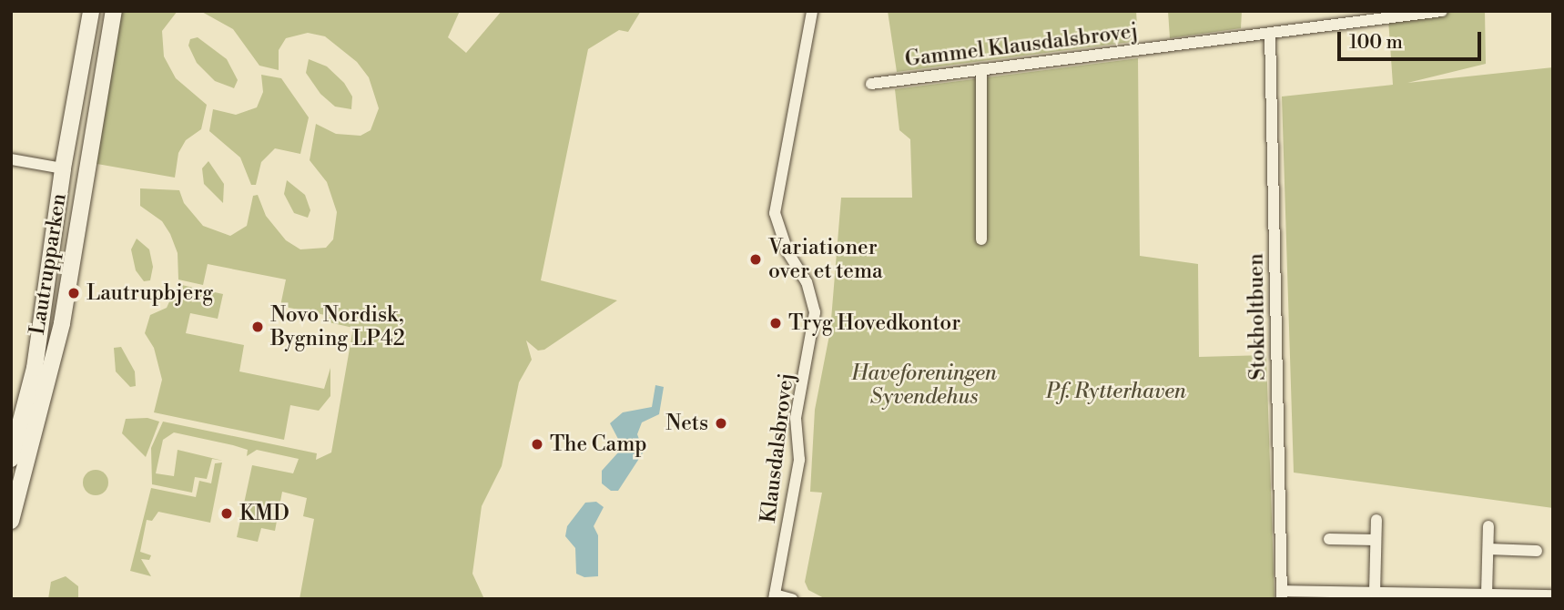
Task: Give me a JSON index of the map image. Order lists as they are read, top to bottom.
{
  "streets": {
    "street": [
      "Gammel Klausdalsbrovej",
      "Lautrupparken",
      "Stokholtbuen",
      "Klausdalsbrovej"
    ]
  },
  "crossings": [
    ["Gammel Klausdalsbrovej", "Stokholtbuen"]
  ],
  "parks": ["Haveforeningen Syvendehus", "Pf. Rytterhaven"],
  "places": [
    "Variationer over et tema",
    "Lautrupbjerg",
    "Tryg Hovedkontor",
    "Novo Nordisk, Bygning LP42",
    "Nets",
    "The Camp",
    "KMD"
  ],
  "scale_bar": "100 m"
}
